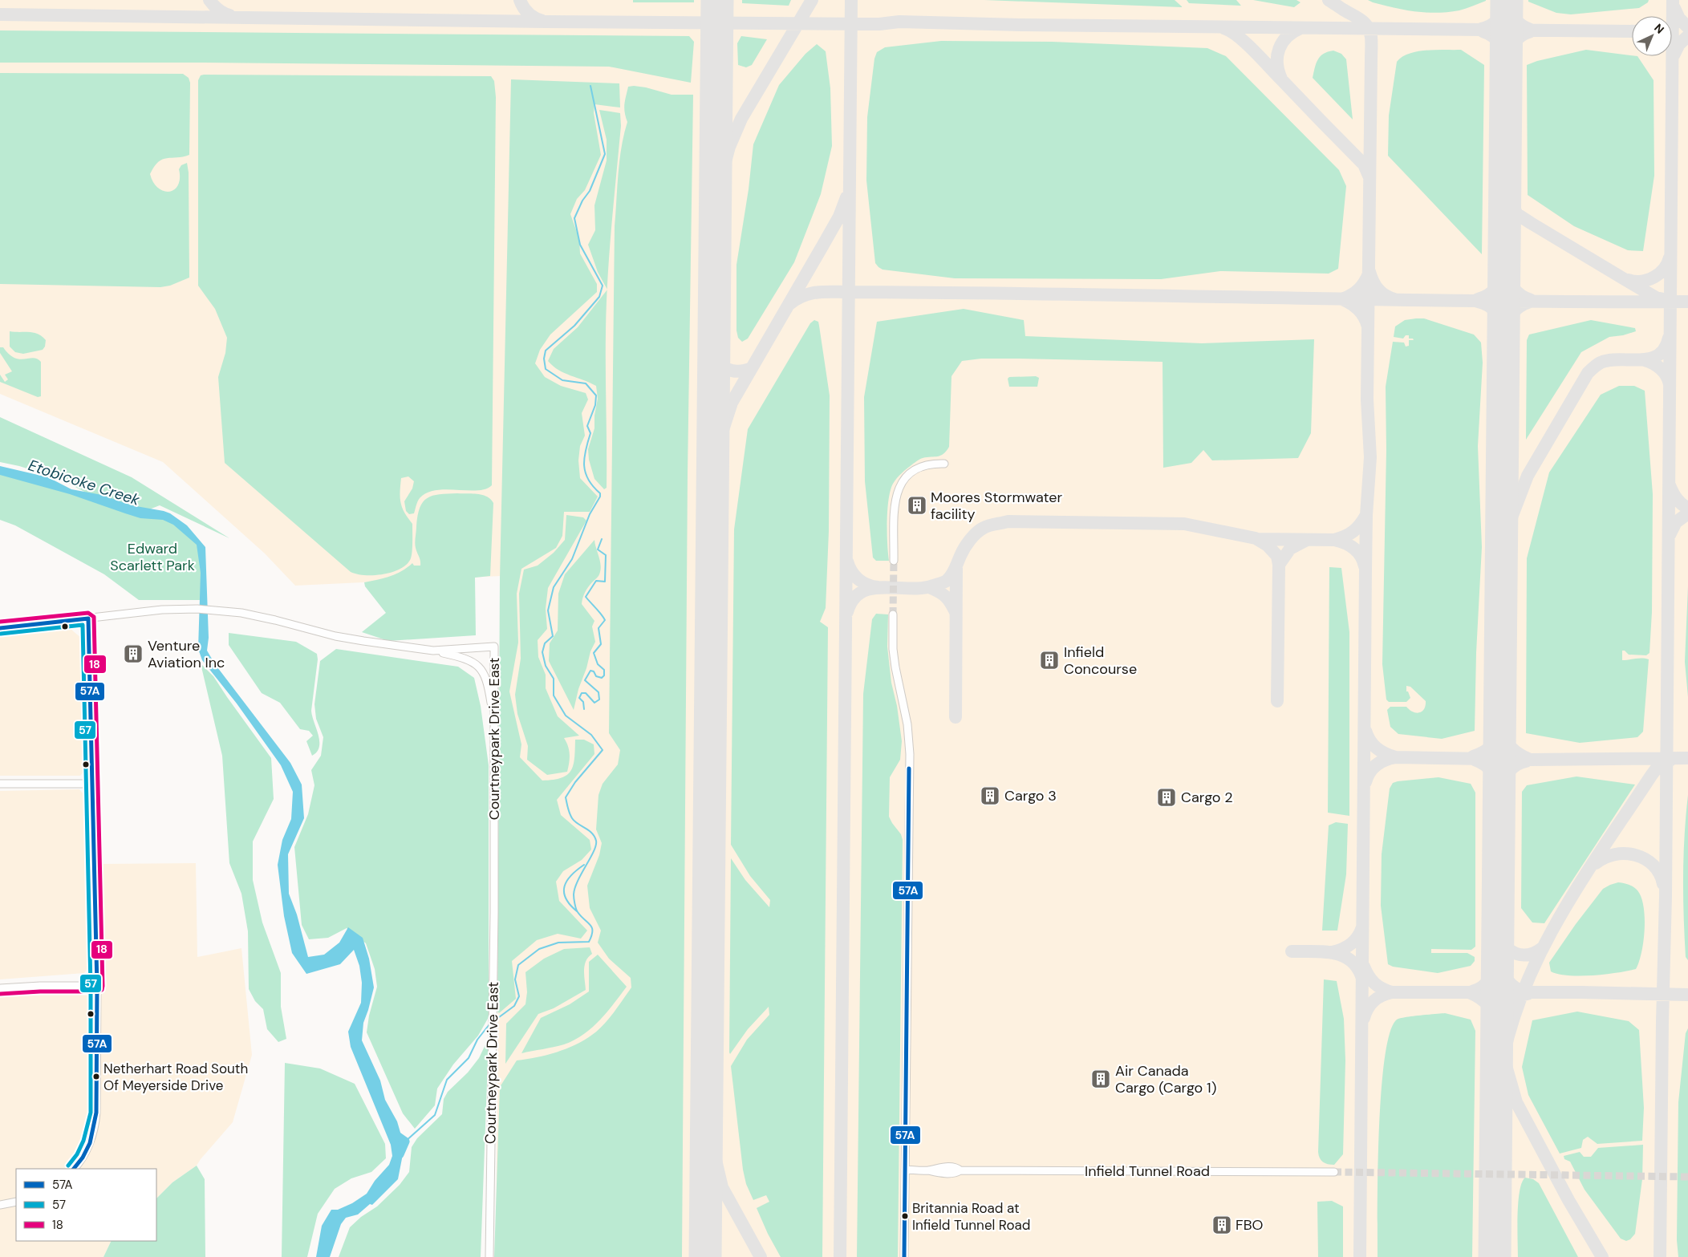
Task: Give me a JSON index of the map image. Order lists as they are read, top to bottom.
{
  "streets": {
    "street": ["Courtneypark Drive East", "Infield Tunnel Road"]
  },
  "water": ["Etobicoke Creek"],
  "parks": ["Edward Scarlett Park"],
  "places": {
    "building": [
      "Moores Stormwater facility",
      "Venture Aviation Inc",
      "Infield Concourse",
      "Cargo 3",
      "Cargo 2",
      "Air Canada Cargo (Cargo 1)",
      "FBO"
    ],
    "other": ["Netherhart Road South Of Meyerside Drive", "Britannia Road at Infield Tunnel Road"]
  },
  "lines": ["transit line 18", "transit line 57A", "transit line 57"],
  "legend": ["57A", "57", "18"],
  "north": "top right"
}
